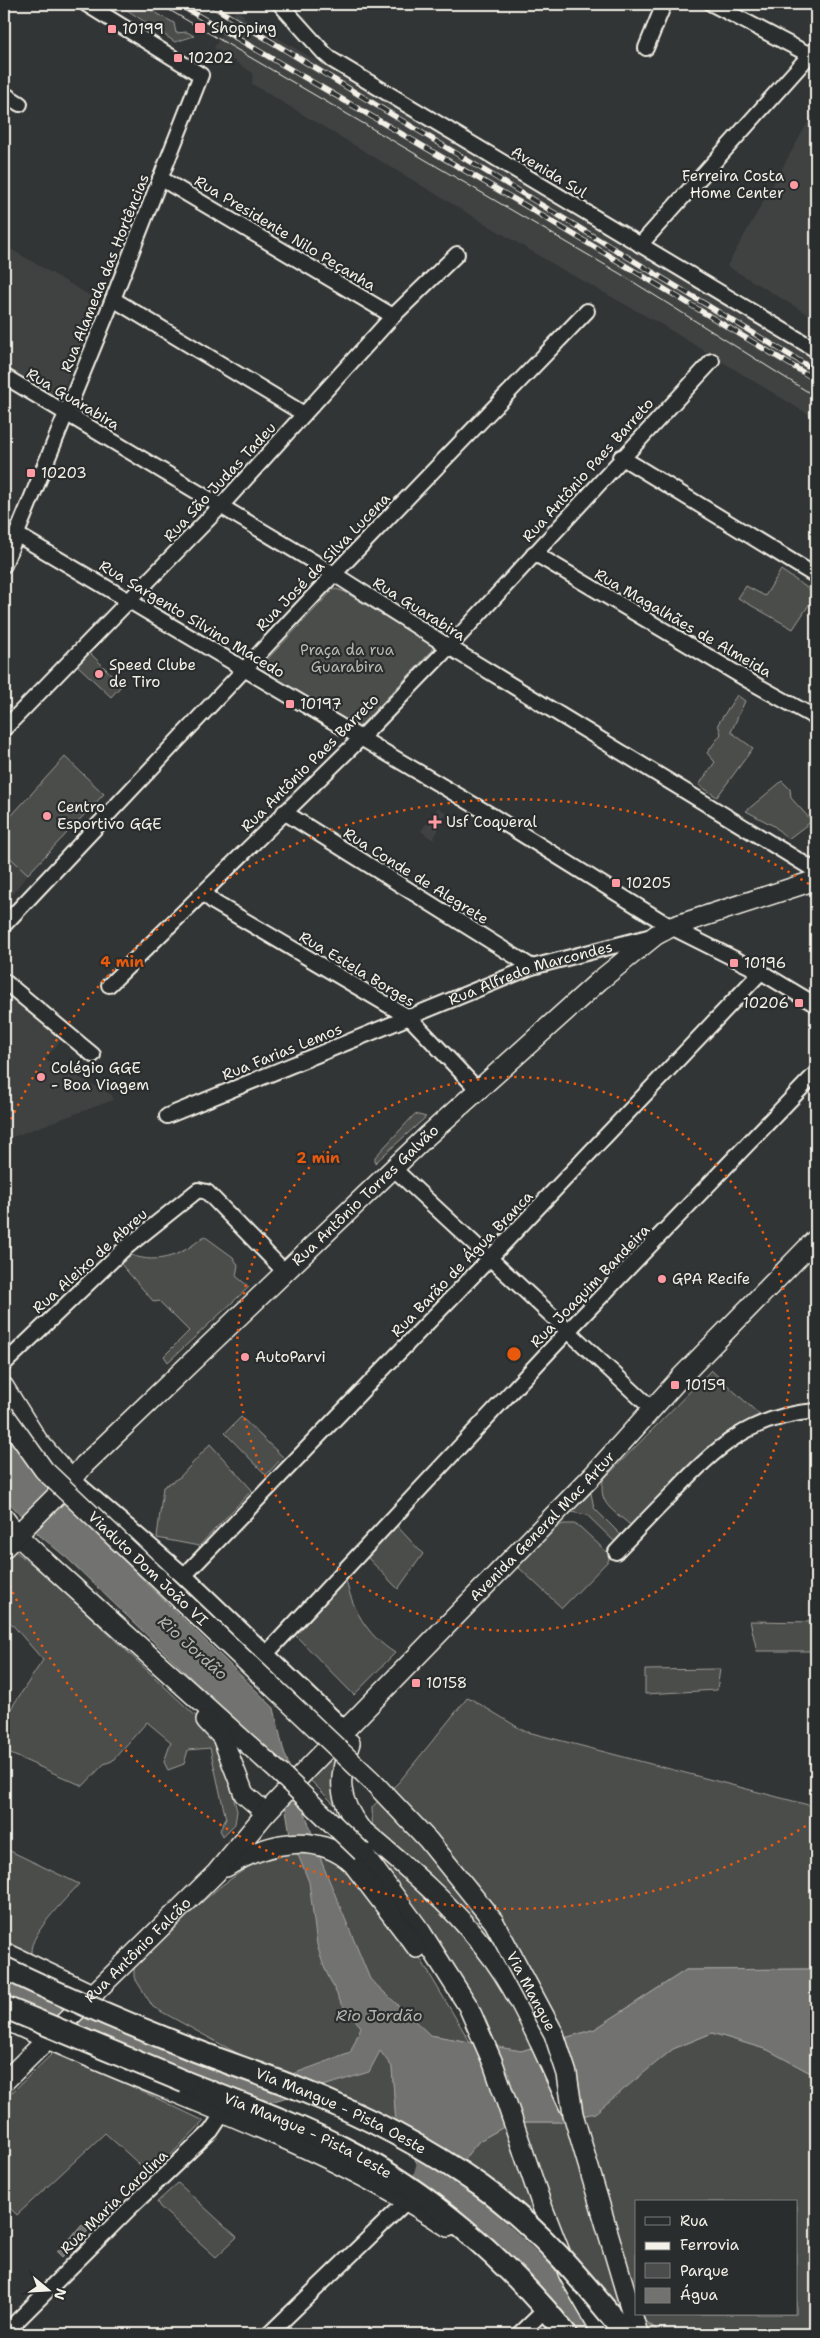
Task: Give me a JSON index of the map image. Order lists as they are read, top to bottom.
{
  "streets": {
    "main road": [
      "Rua Alfredo Marcondes",
      "Rua Antônio Torres Galvão",
      "Avenida General Mac Artur",
      "Viaduto Dom João VI",
      "Rua Antônio Falcão",
      "Via Mangue",
      "Via Mangue - Pista Oeste",
      "Via Mangue - Pista Leste"
    ],
    "street": [
      "Avenida Sul",
      "Rua Presidente Nilo Peçanha",
      "Rua Alameda das Hortências",
      "Rua Guarabira",
      "Rua Antônio Paes Barreto",
      "Rua São Judas Tadeu",
      "Rua José da Silva Lucena",
      "Rua Sargento Silvino Macedo",
      "Rua Magalhães de Almeida",
      "Rua Conde de Alegrete",
      "Rua Estela Borges",
      "Rua Farias Lemos",
      "Rua Aleixo de Abreu",
      "Rua Barão de Água Branca",
      "Rua Joaquim Bandeira",
      "Rua Maria Carolina"
    ]
  },
  "crossings": [
    ["Rua Presidente Nilo Peçanha", "Rua Alameda das Hortências"],
    ["Rua Presidente Nilo Peçanha", "Rua São Judas Tadeu"],
    ["Rua Alameda das Hortências", "Rua Guarabira"],
    ["Rua Alameda das Hortências", "Rua Sargento Silvino Macedo"],
    ["Rua Guarabira", "Rua Antônio Paes Barreto"],
    ["Rua Guarabira", "Rua São Judas Tadeu"],
    ["Rua Guarabira", "Rua José da Silva Lucena"],
    ["Rua Antônio Paes Barreto", "Rua Sargento Silvino Macedo"],
    ["Rua Antônio Paes Barreto", "Rua Magalhães de Almeida"],
    ["Rua Antônio Paes Barreto", "Rua Conde de Alegrete"],
    ["Rua Antônio Paes Barreto", "Rua Estela Borges"],
    ["Rua São Judas Tadeu", "Rua Sargento Silvino Macedo"],
    ["Rua José da Silva Lucena", "Rua Sargento Silvino Macedo"],
    ["Rua Sargento Silvino Macedo", "Rua Alfredo Marcondes"],
    ["Rua Sargento Silvino Macedo", "Rua Antônio Torres Galvão"],
    ["Rua Sargento Silvino Macedo", "Rua Barão de Água Branca"],
    ["Rua Conde de Alegrete", "Rua Alfredo Marcondes"],
    ["Rua Estela Borges", "Rua Alfredo Marcondes"],
    ["Rua Estela Borges", "Rua Farias Lemos"],
    ["Rua Estela Borges", "Rua Antônio Torres Galvão"],
    ["Rua Alfredo Marcondes", "Rua Farias Lemos"],
    ["Rua Alfredo Marcondes", "Rua Antônio Torres Galvão"],
    ["Rua Antônio Torres Galvão", "Rua Aleixo de Abreu"],
    ["Avenida General Mac Artur", "Rua Antônio Falcão"],
    ["Viaduto Dom João VI", "Via Mangue"]
  ],
  "water": ["Rio Jordão"],
  "parks": ["Praça da rua Guarabira"],
  "places": {
    "transit": [
      "Shopping",
      "10199",
      "10202",
      "10203",
      "10197",
      "10205",
      "10196",
      "10206",
      "10159",
      "10158"
    ],
    "other": [
      "Ferreira Costa Home Center",
      "Speed Clube de Tiro",
      "Centro Esportivo GGE",
      "Colégio GGE - Boa Viagem",
      "GPA Recife",
      "AutoParvi"
    ],
    "health": ["Usf Coqueral"]
  },
  "legend": [
    "Rua",
    "Ferrovia",
    "Parque",
    "Água"
  ],
  "north": "right",
  "rings": ["4 min", "2 min"]
}
